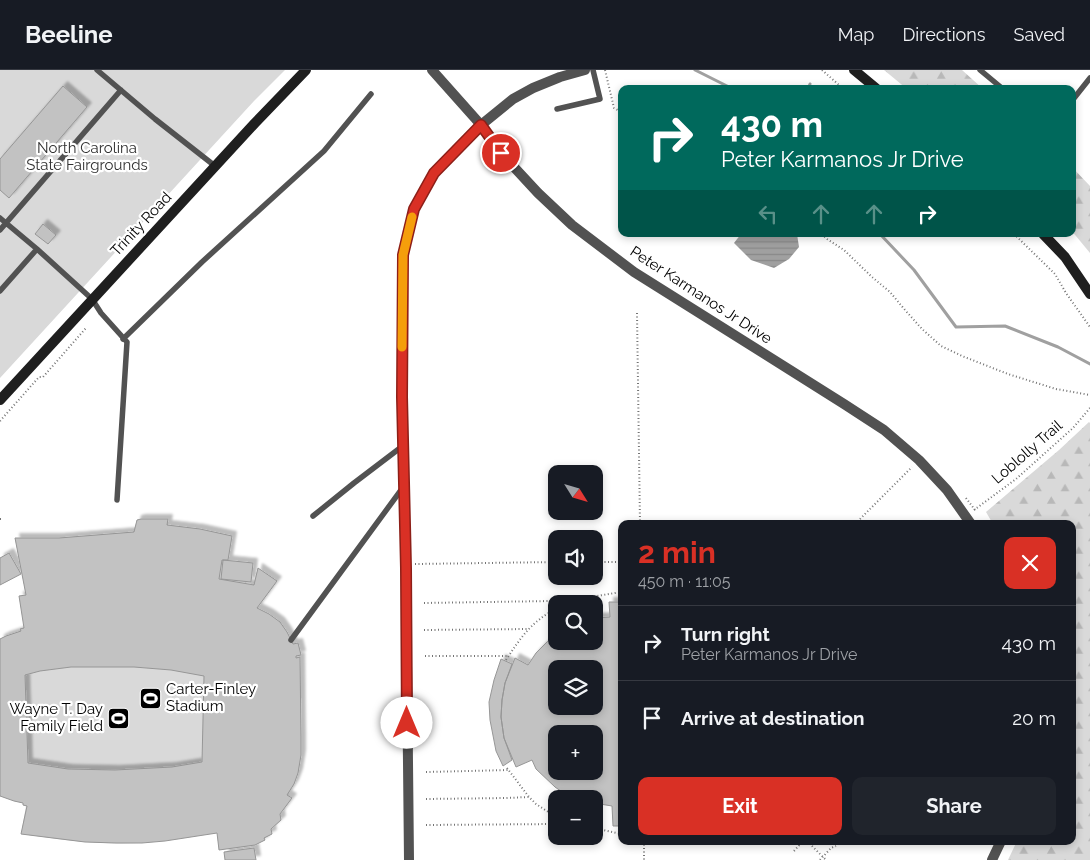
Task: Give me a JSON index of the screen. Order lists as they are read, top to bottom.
{
  "streets": {
    "main road": ["Trinity Road"],
    "street": ["Peter Karmanos Jr Drive"],
    "path": ["Loblolly Trail"]
  },
  "parks": ["North Carolina State Fairgrounds"],
  "places": {
    "sports": ["Carter-Finley Stadium", "Wayne T. Day Family Field"]
  },
  "north": "bottom right",
  "page": {
    "header": "Beeline",
    "nav": ["Map", "Directions", "Saved"],
    "turn": ["430 m", "Peter Karmanos Jr Drive"],
    "map_buttons": ["+", "−"],
    "heading": ["2 min", "450 m · 11:05"],
    "list": [
      {
        "name": "Turn right",
        "note": "Peter Karmanos Jr Drive",
        "value": "430 m"
      },
      {
        "name": "Arrive at destination",
        "value": "20 m"
      }
    ],
    "buttons": ["Exit", "Share"]
  }
}
